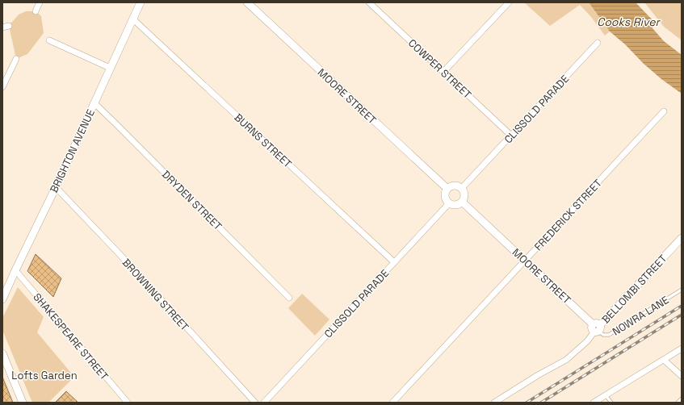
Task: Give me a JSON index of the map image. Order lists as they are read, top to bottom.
{
  "streets": {
    "street": [
      "COWPER STREET",
      "MOORE STREET",
      "CLISSOLD PARADE",
      "BURNS STREET",
      "BRIGHTON AVENUE",
      "DRYDEN STREET",
      "FREDERICK STREET",
      "BELLOMBI STREET",
      "BROWNING STREET",
      "SHAKESPEARE STREET"
    ],
    "lane": ["NOWRA LANE"]
  },
  "crossings": [
    ["COWPER STREET", "CLISSOLD PARADE"],
    ["MOORE STREET", "CLISSOLD PARADE"],
    ["MOORE STREET", "FREDERICK STREET"],
    ["MOORE STREET", "BELLOMBI STREET"],
    ["MOORE STREET", "NOWRA LANE"],
    ["CLISSOLD PARADE", "BURNS STREET"],
    ["BURNS STREET", "BRIGHTON AVENUE"],
    ["BRIGHTON AVENUE", "DRYDEN STREET"],
    ["BRIGHTON AVENUE", "BROWNING STREET"],
    ["BRIGHTON AVENUE", "SHAKESPEARE STREET"],
    ["BELLOMBI STREET", "NOWRA LANE"]
  ],
  "water": ["Cooks River"],
  "parks": ["Lofts Garden"]
}
